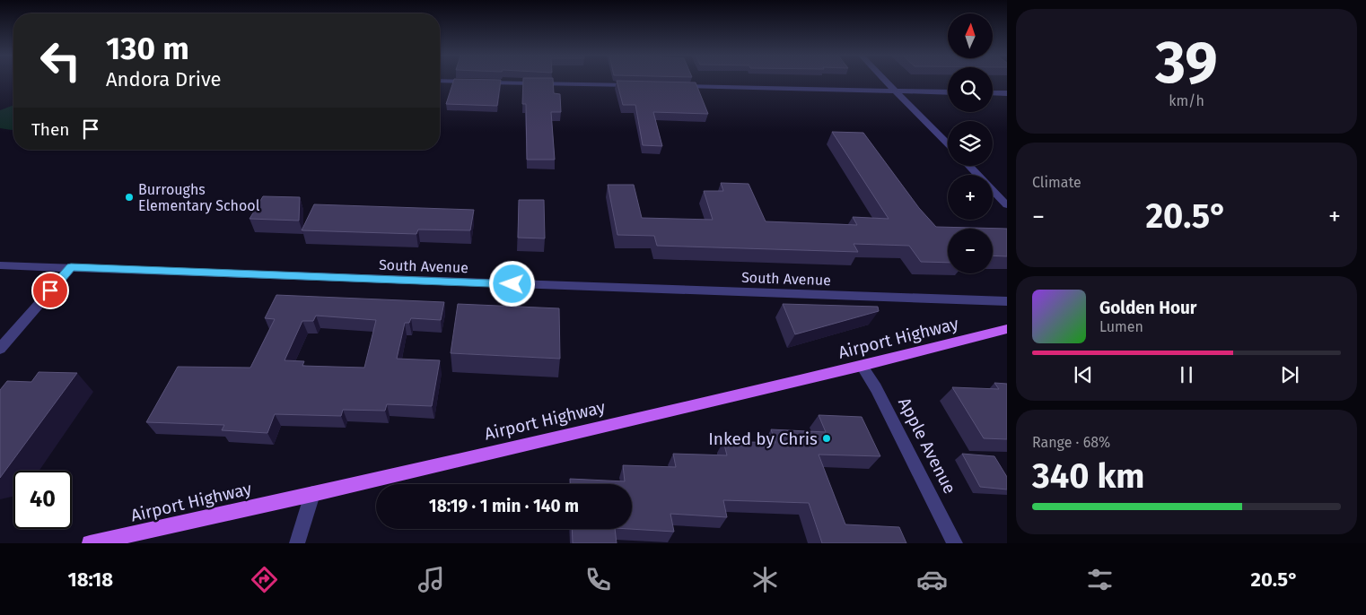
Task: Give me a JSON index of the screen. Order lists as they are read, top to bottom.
{
  "streets": {
    "main road": ["Airport Highway"],
    "street": ["South Avenue", "Apple Avenue"]
  },
  "crossings": [
    ["Airport Highway", "Apple Avenue"]
  ],
  "places": ["Burroughs Elementary School", "Inked by Chris"],
  "north": "top",
  "page": {
    "tile": [
      ["39", "km/h"],
      "Climate",
      ["Range · 68%", "340 km"]
    ],
    "map_buttons": ["+", "−"],
    "turn": ["130 m", "Andora Drive"],
    "then": "Then",
    "heat": ["−", "20.5°", "+"],
    "song": ["Golden Hour", "Lumen"],
    "limit": "40",
    "trip": "18:19 · 1 min · 140 m",
    "tabs": ["18:18", "20.5°"]
  }
}
